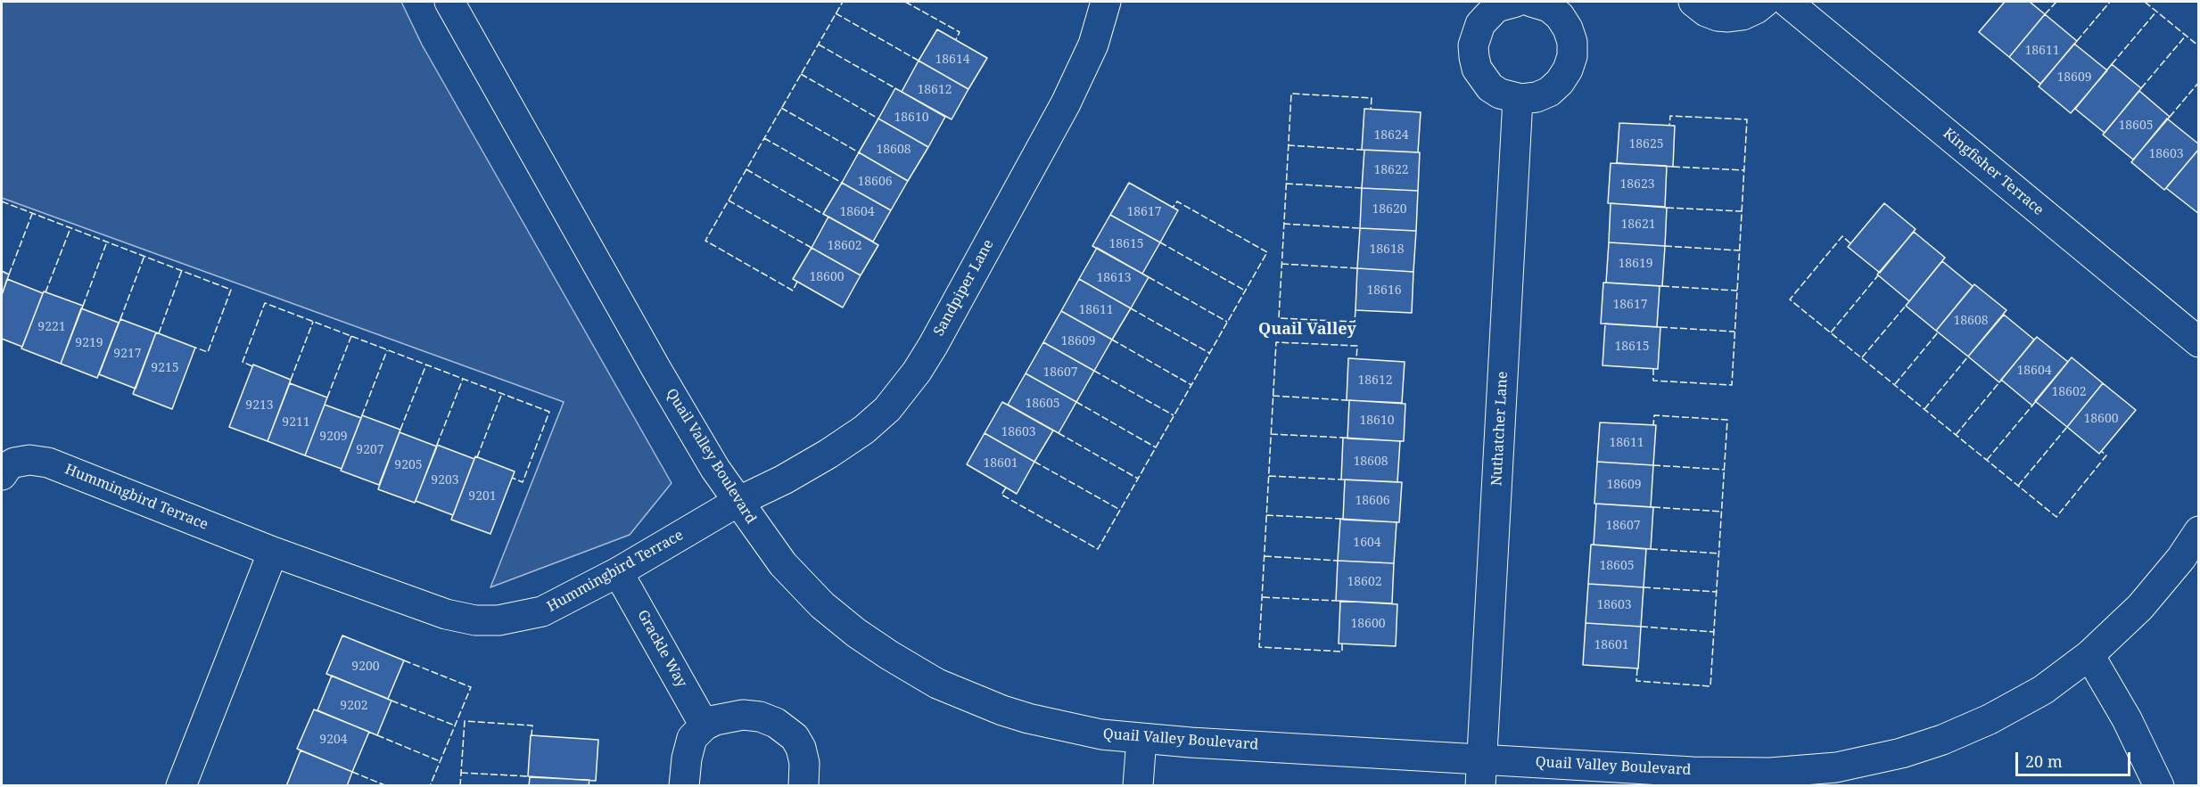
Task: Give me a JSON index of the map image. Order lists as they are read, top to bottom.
{
  "streets": {
    "street": [
      "Kingfisher Terrace",
      "Sandpiper Lane",
      "Nuthatcher Lane",
      "Quail Valley Boulevard",
      "Hummingbird Terrace",
      "Grackle Way"
    ]
  },
  "crossings": [
    ["Sandpiper Lane", "Quail Valley Boulevard"],
    ["Sandpiper Lane", "Hummingbird Terrace"],
    ["Nuthatcher Lane", "Quail Valley Boulevard"],
    ["Quail Valley Boulevard", "Hummingbird Terrace"],
    ["Hummingbird Terrace", "Grackle Way"]
  ],
  "districts": ["Quail Valley"],
  "house_numbers": [
    "18611",
    "18614",
    "18609",
    "18612",
    "18610",
    "18605",
    "18624",
    "18625",
    "18608",
    "18603",
    "18622",
    "18606",
    "18623",
    "18620",
    "18604",
    "18617",
    "18621",
    "18615",
    "18602",
    "18618",
    "18619",
    "18600",
    "18613",
    "18616",
    "18617",
    "18611",
    "18608",
    "9221",
    "18609",
    "9219",
    "18615",
    "9217",
    "9215",
    "18604",
    "18607",
    "18612",
    "18602",
    "18605",
    "9213",
    "18600",
    "18610",
    "9211",
    "18603",
    "9209",
    "18611",
    "9207",
    "18608",
    "18601",
    "9205",
    "9203",
    "18609",
    "9201",
    "18606",
    "18607",
    "1604",
    "18605",
    "18602",
    "18603",
    "18600",
    "18601",
    "9200",
    "9202",
    "9204"
  ],
  "scale_bar": "20 m"
}
